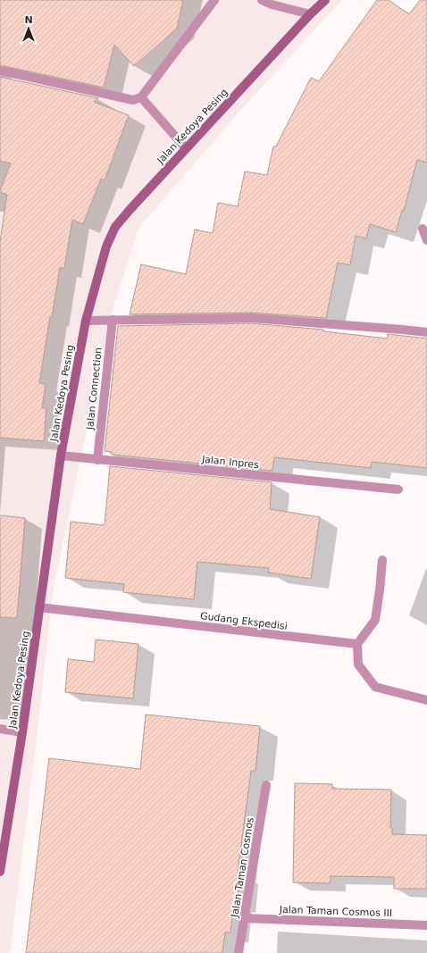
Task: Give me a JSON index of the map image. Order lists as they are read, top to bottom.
{
  "streets": {
    "street": [
      "Jalan Kedoya Pesing",
      "Jalan Connection",
      "Jalan Inpres",
      "Gudang Ekspedisi",
      "Jalan Taman Cosmos",
      "Jalan Taman Cosmos III"
    ]
  },
  "crossings": [
    ["Jalan Kedoya Pesing", "Jalan Inpres"],
    ["Jalan Kedoya Pesing", "Gudang Ekspedisi"],
    ["Jalan Connection", "Jalan Inpres"],
    ["Jalan Taman Cosmos", "Jalan Taman Cosmos III"]
  ],
  "north": "top"
}
